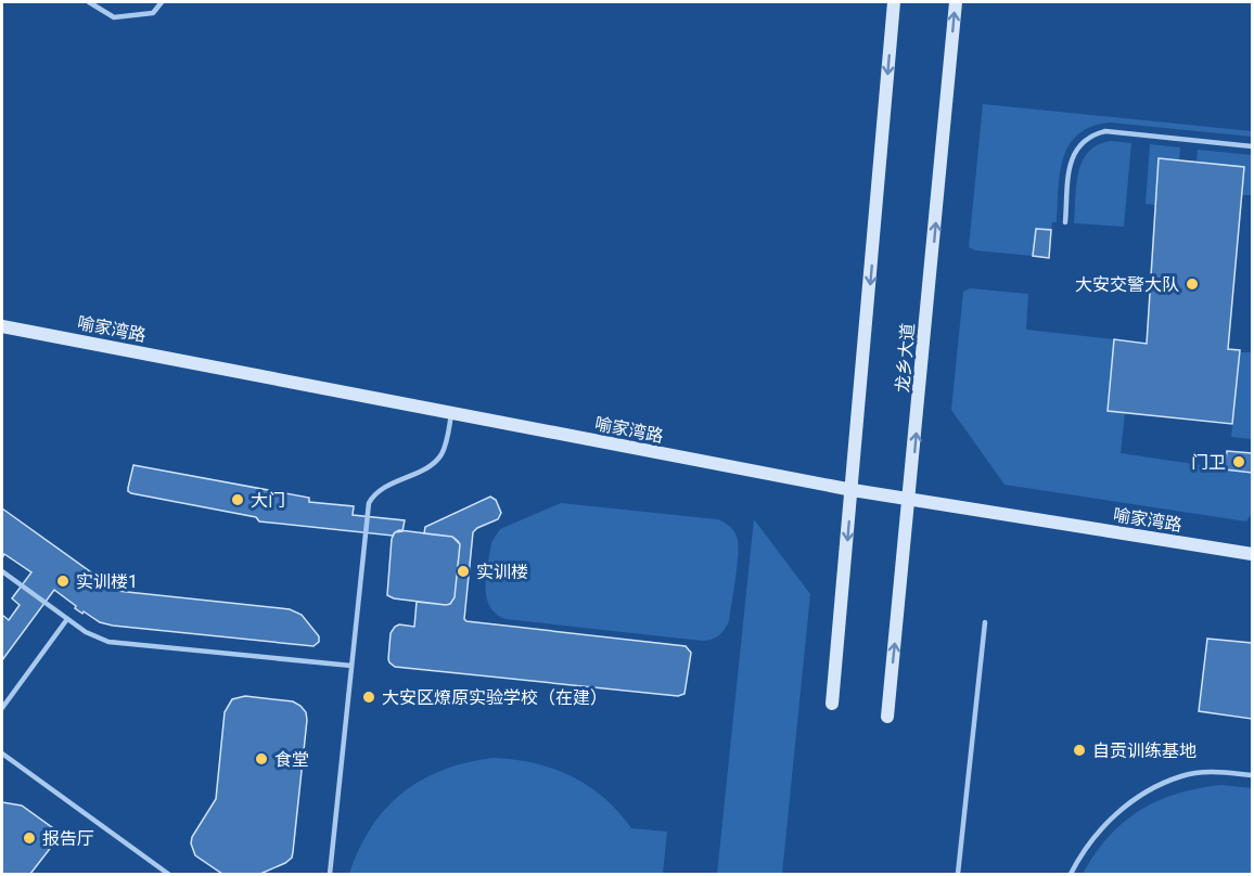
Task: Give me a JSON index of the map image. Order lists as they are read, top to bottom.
{
  "streets": {
    "main road": ["喻家湾路", "龙乡大道"]
  },
  "crossings": [
    ["喻家湾路", "龙乡大道"]
  ],
  "places": [
    "大安交警大队",
    "门卫",
    "大门",
    "实训楼",
    "实训楼1",
    "大安区燎原实验学校（在建）",
    "自贡训练基地",
    "食堂",
    "报告厅"
  ]
}
